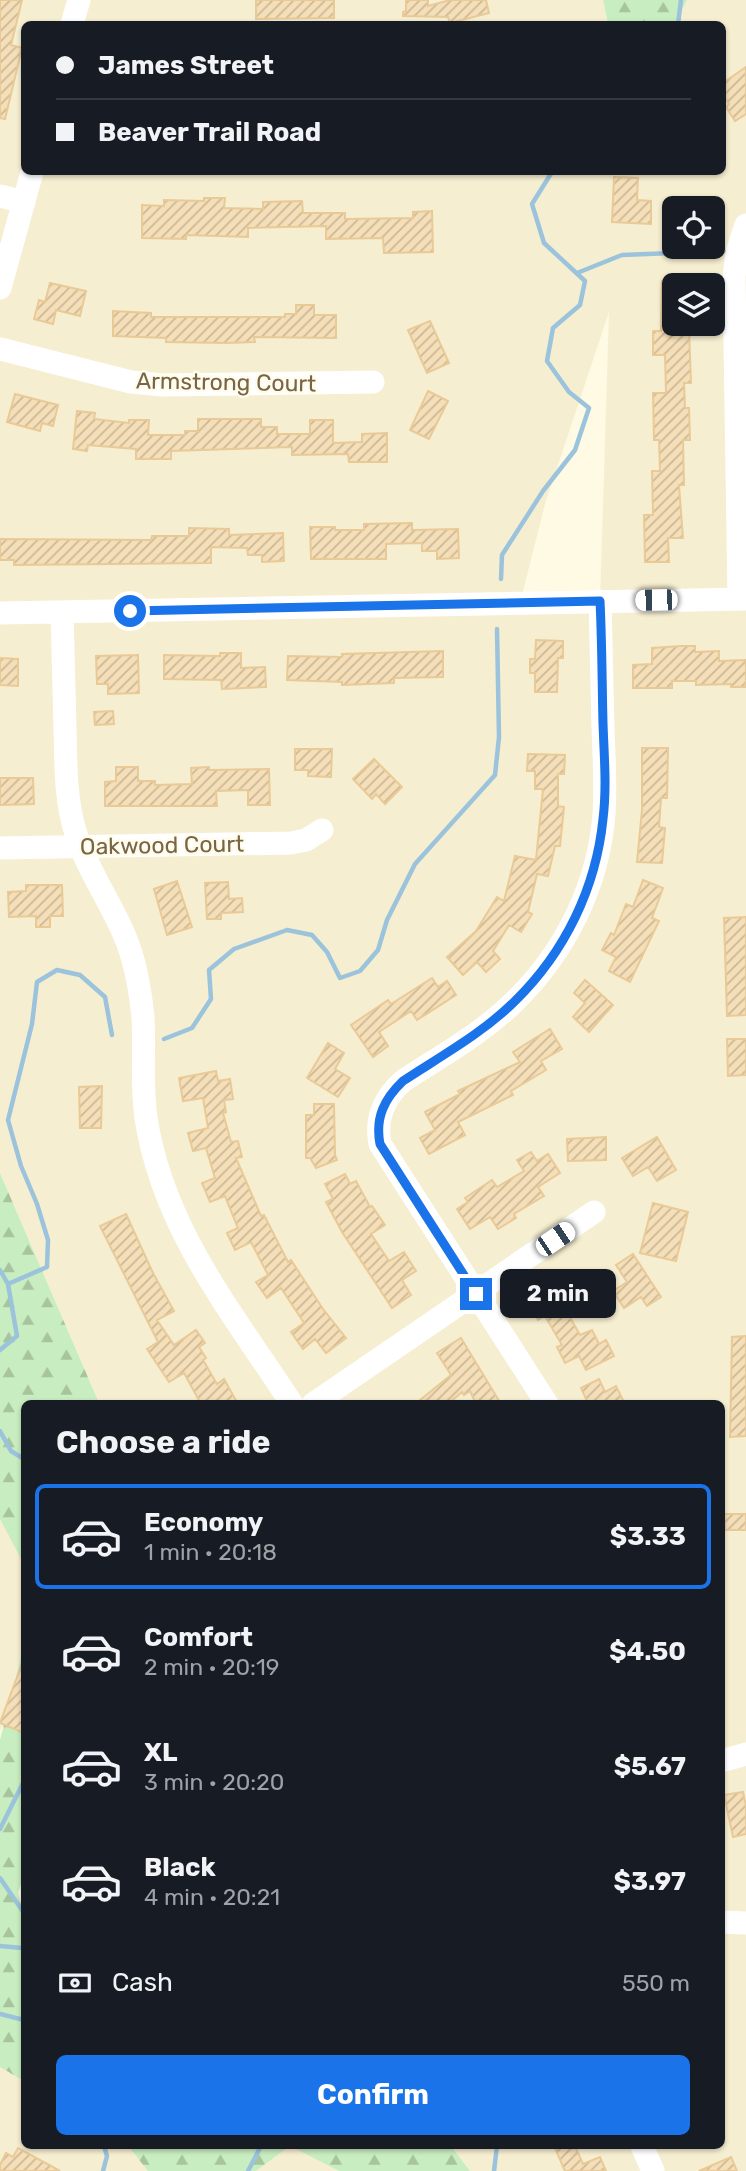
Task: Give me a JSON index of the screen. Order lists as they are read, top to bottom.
{
  "streets": {
    "street": ["Armstrong Court", "Oakwood Court"]
  },
  "page": {
    "banner": ["James Street", "Beaver Trail Road"],
    "bubble": "2 min",
    "heading": "Choose a ride",
    "list": [
      {
        "name": "Economy",
        "note": "1 min · 20:18",
        "value": "$3.33"
      },
      {
        "name": "Comfort",
        "note": "2 min · 20:19",
        "value": "$4.50"
      },
      {
        "name": "XL",
        "note": "3 min · 20:20",
        "value": "$5.67"
      },
      {
        "name": "Black",
        "note": "4 min · 20:21",
        "value": "$3.97"
      }
    ],
    "pay": ["Cash", "550 m"],
    "buttons": "Confirm"
  }
}
